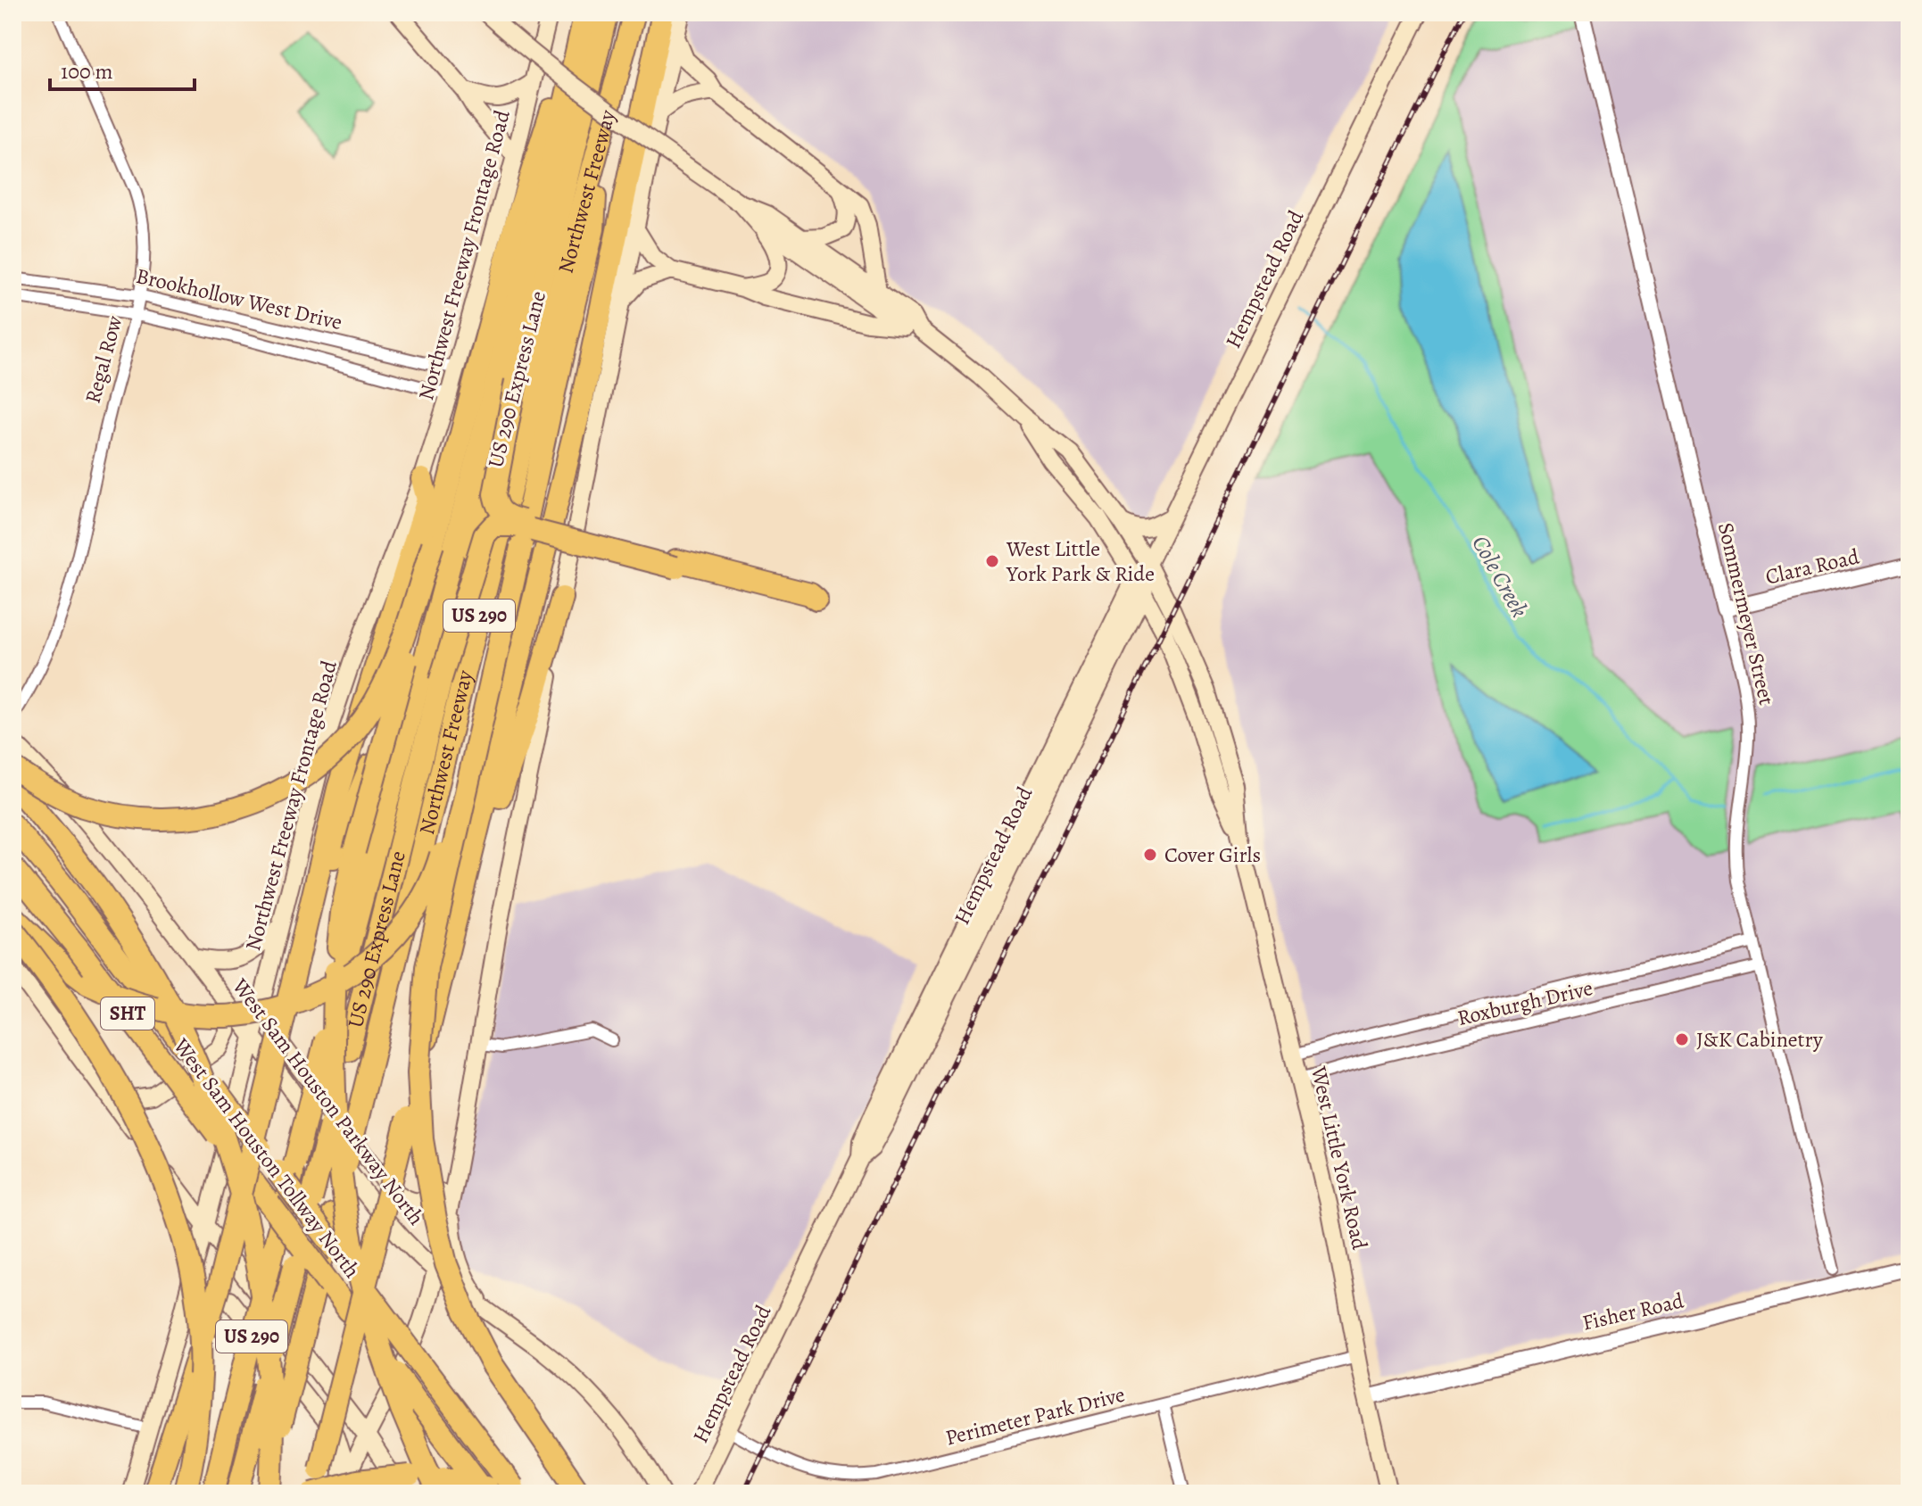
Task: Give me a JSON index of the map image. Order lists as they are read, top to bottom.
{
  "streets": {
    "highway": [
      "Northwest Freeway",
      "US 290 Express Lane",
      "US 290",
      "SHT",
      "West Sam Houston Tollway North"
    ],
    "main road": [
      "Northwest Freeway Frontage Road",
      "Hempstead Road",
      "West Sam Houston Parkway North",
      "West Little York Road"
    ],
    "street": [
      "Brookhollow West Drive",
      "Regal Row",
      "Clara Road",
      "Sommermeyer Street",
      "Roxburgh Drive",
      "Fisher Road",
      "Perimeter Park Drive"
    ]
  },
  "crossings": [
    ["Northwest Freeway Frontage Road", "Brookhollow West Drive"],
    ["Northwest Freeway Frontage Road", "West Sam Houston Parkway North"],
    ["Hempstead Road", "West Little York Road"],
    ["Hempstead Road", "Perimeter Park Drive"],
    ["Brookhollow West Drive", "Regal Row"],
    ["Clara Road", "Sommermeyer Street"],
    ["Sommermeyer Street", "Roxburgh Drive"],
    ["Roxburgh Drive", "West Little York Road"],
    ["West Little York Road", "Fisher Road"],
    ["West Little York Road", "Perimeter Park Drive"]
  ],
  "water": ["Cole Creek"],
  "places": ["West Little York Park & Ride", "Cover Girls", "J&K Cabinetry"],
  "scale_bar": "100 m"
}
